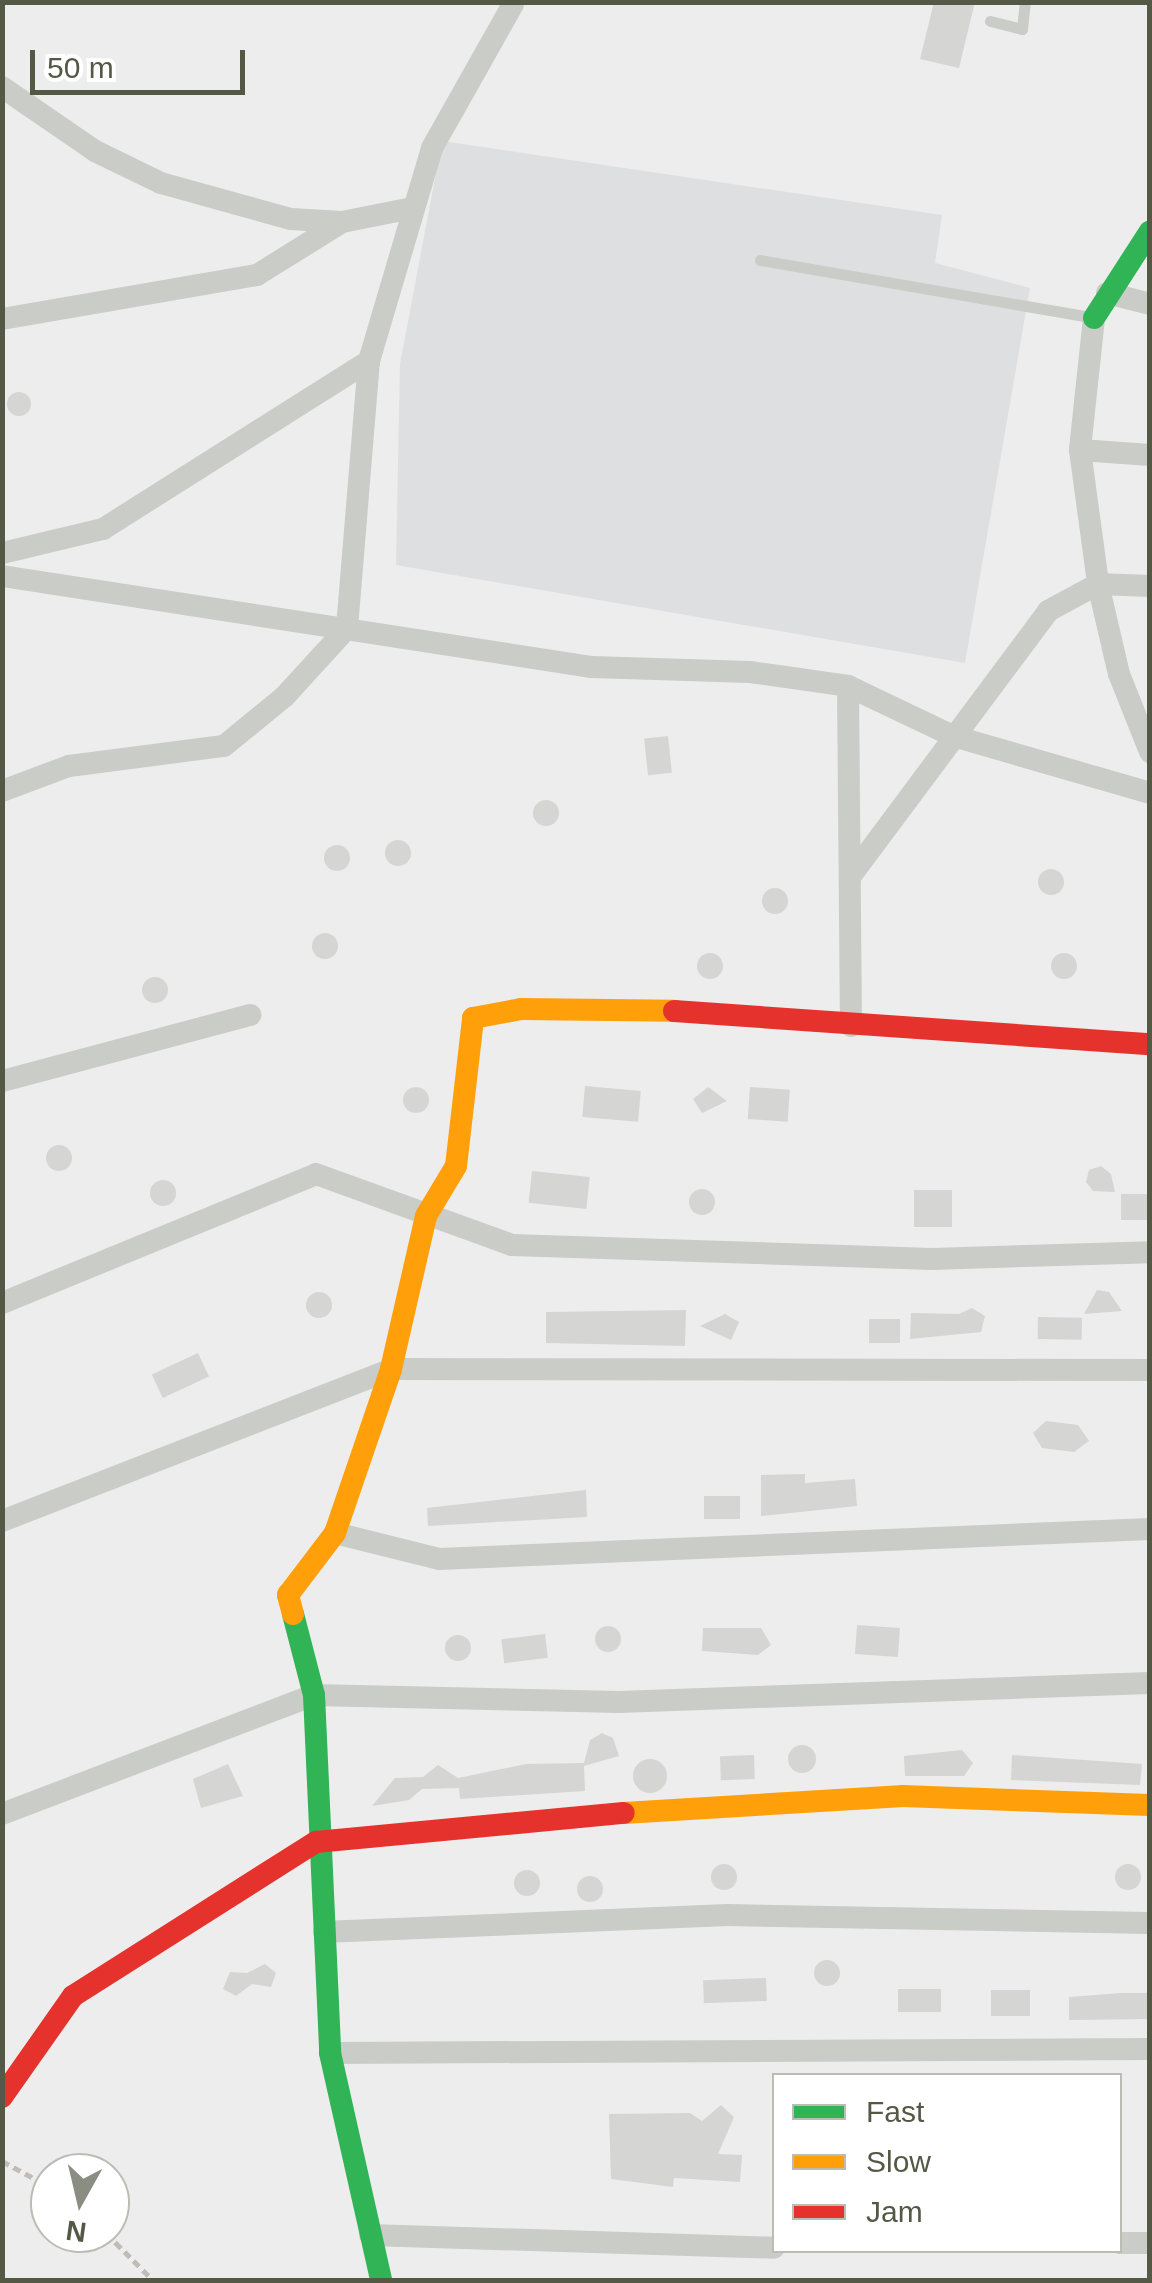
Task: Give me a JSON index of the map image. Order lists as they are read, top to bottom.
{
  "legend": ["Fast", "Slow", "Jam"],
  "scale_bar": "50 m",
  "north": "bottom"
}
